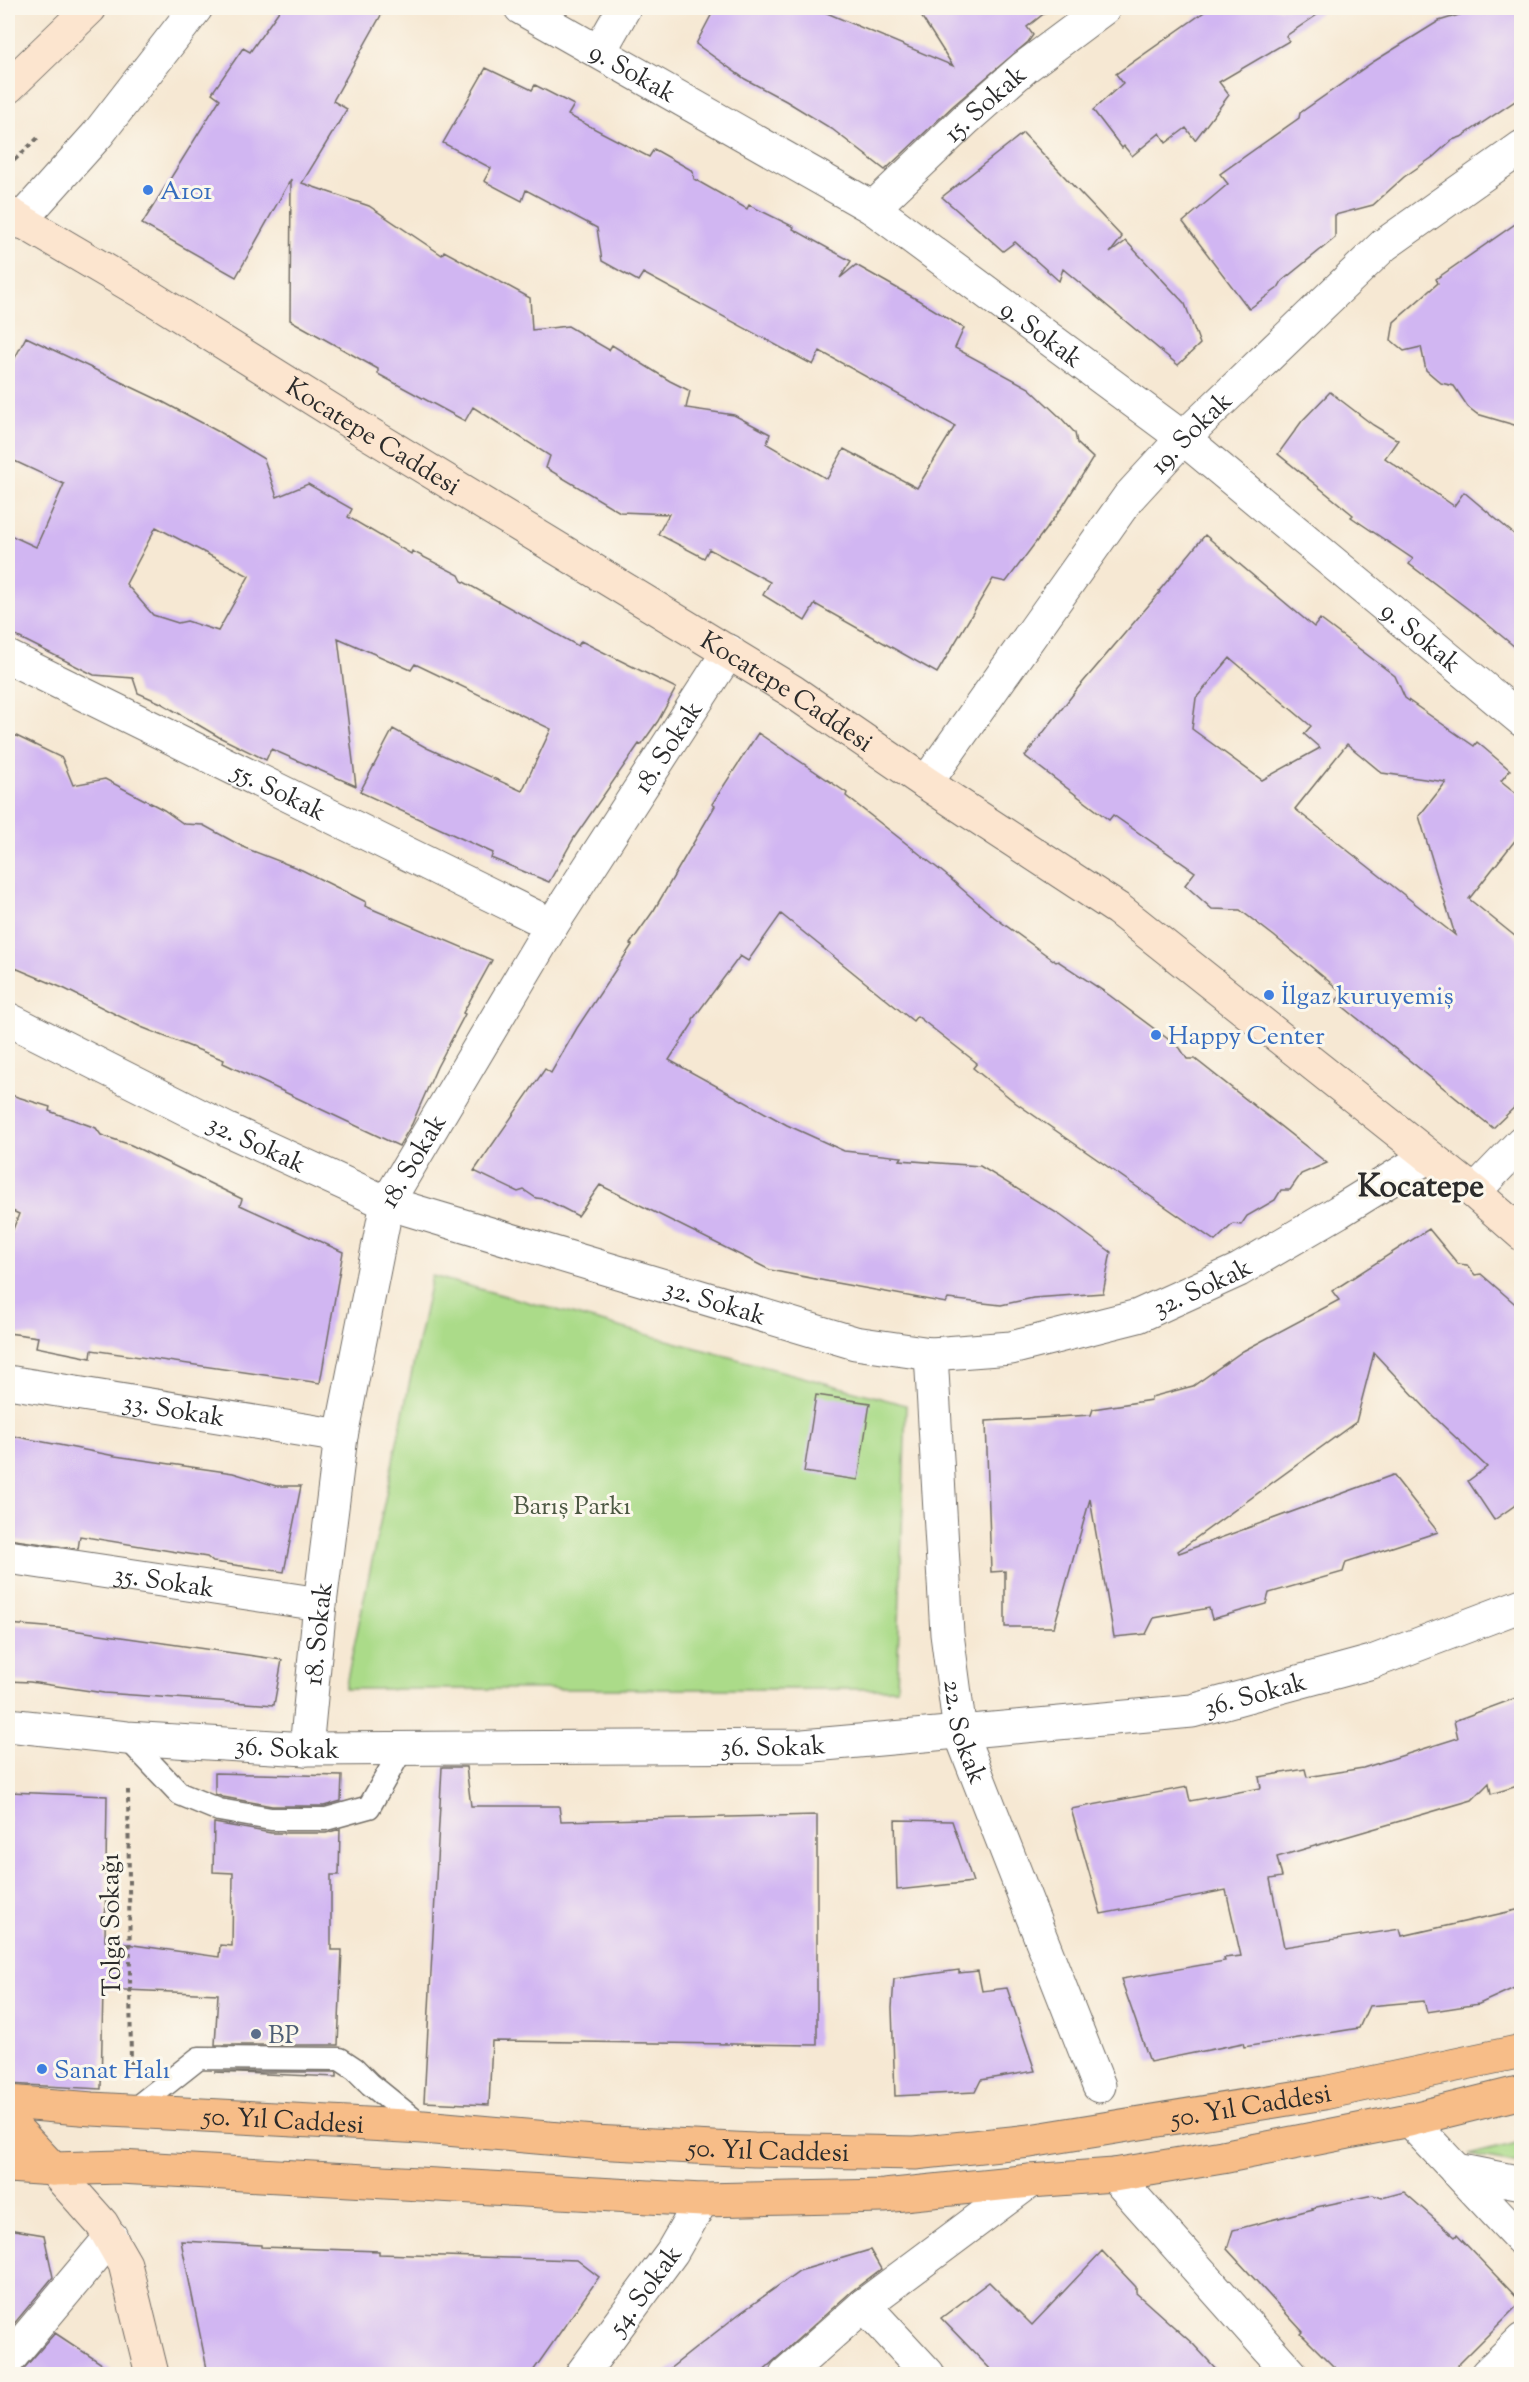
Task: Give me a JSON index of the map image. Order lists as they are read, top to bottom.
{
  "streets": {
    "main road": ["50. Yıl Caddesi"],
    "street": [
      "9. Sokak",
      "15. Sokak",
      "19. Sokak",
      "Kocatepe Caddesi",
      "18. Sokak",
      "55. Sokak",
      "32. Sokak",
      "33. Sokak",
      "35. Sokak",
      "36. Sokak",
      "22. Sokak",
      "54. Sokak"
    ],
    "path": ["Tolga Sokağı"]
  },
  "crossings": [
    ["9. Sokak", "15. Sokak"],
    ["9. Sokak", "19. Sokak"],
    ["19. Sokak", "Kocatepe Caddesi"],
    ["Kocatepe Caddesi", "18. Sokak"],
    ["Kocatepe Caddesi", "32. Sokak"],
    ["18. Sokak", "55. Sokak"],
    ["18. Sokak", "32. Sokak"],
    ["18. Sokak", "33. Sokak"],
    ["18. Sokak", "35. Sokak"],
    ["18. Sokak", "36. Sokak"],
    ["32. Sokak", "22. Sokak"],
    ["36. Sokak", "22. Sokak"],
    ["36. Sokak", "Tolga Sokağı"],
    ["Tolga Sokağı", "50. Yıl Caddesi"],
    ["50. Yıl Caddesi", "54. Sokak"]
  ],
  "districts": ["Kocatepe"],
  "parks": ["Barış Parkı"],
  "places": [
    "A101",
    "İlgaz kuruyemiş",
    "Happy Center",
    "BP",
    "Sanat Halı"
  ]
}
